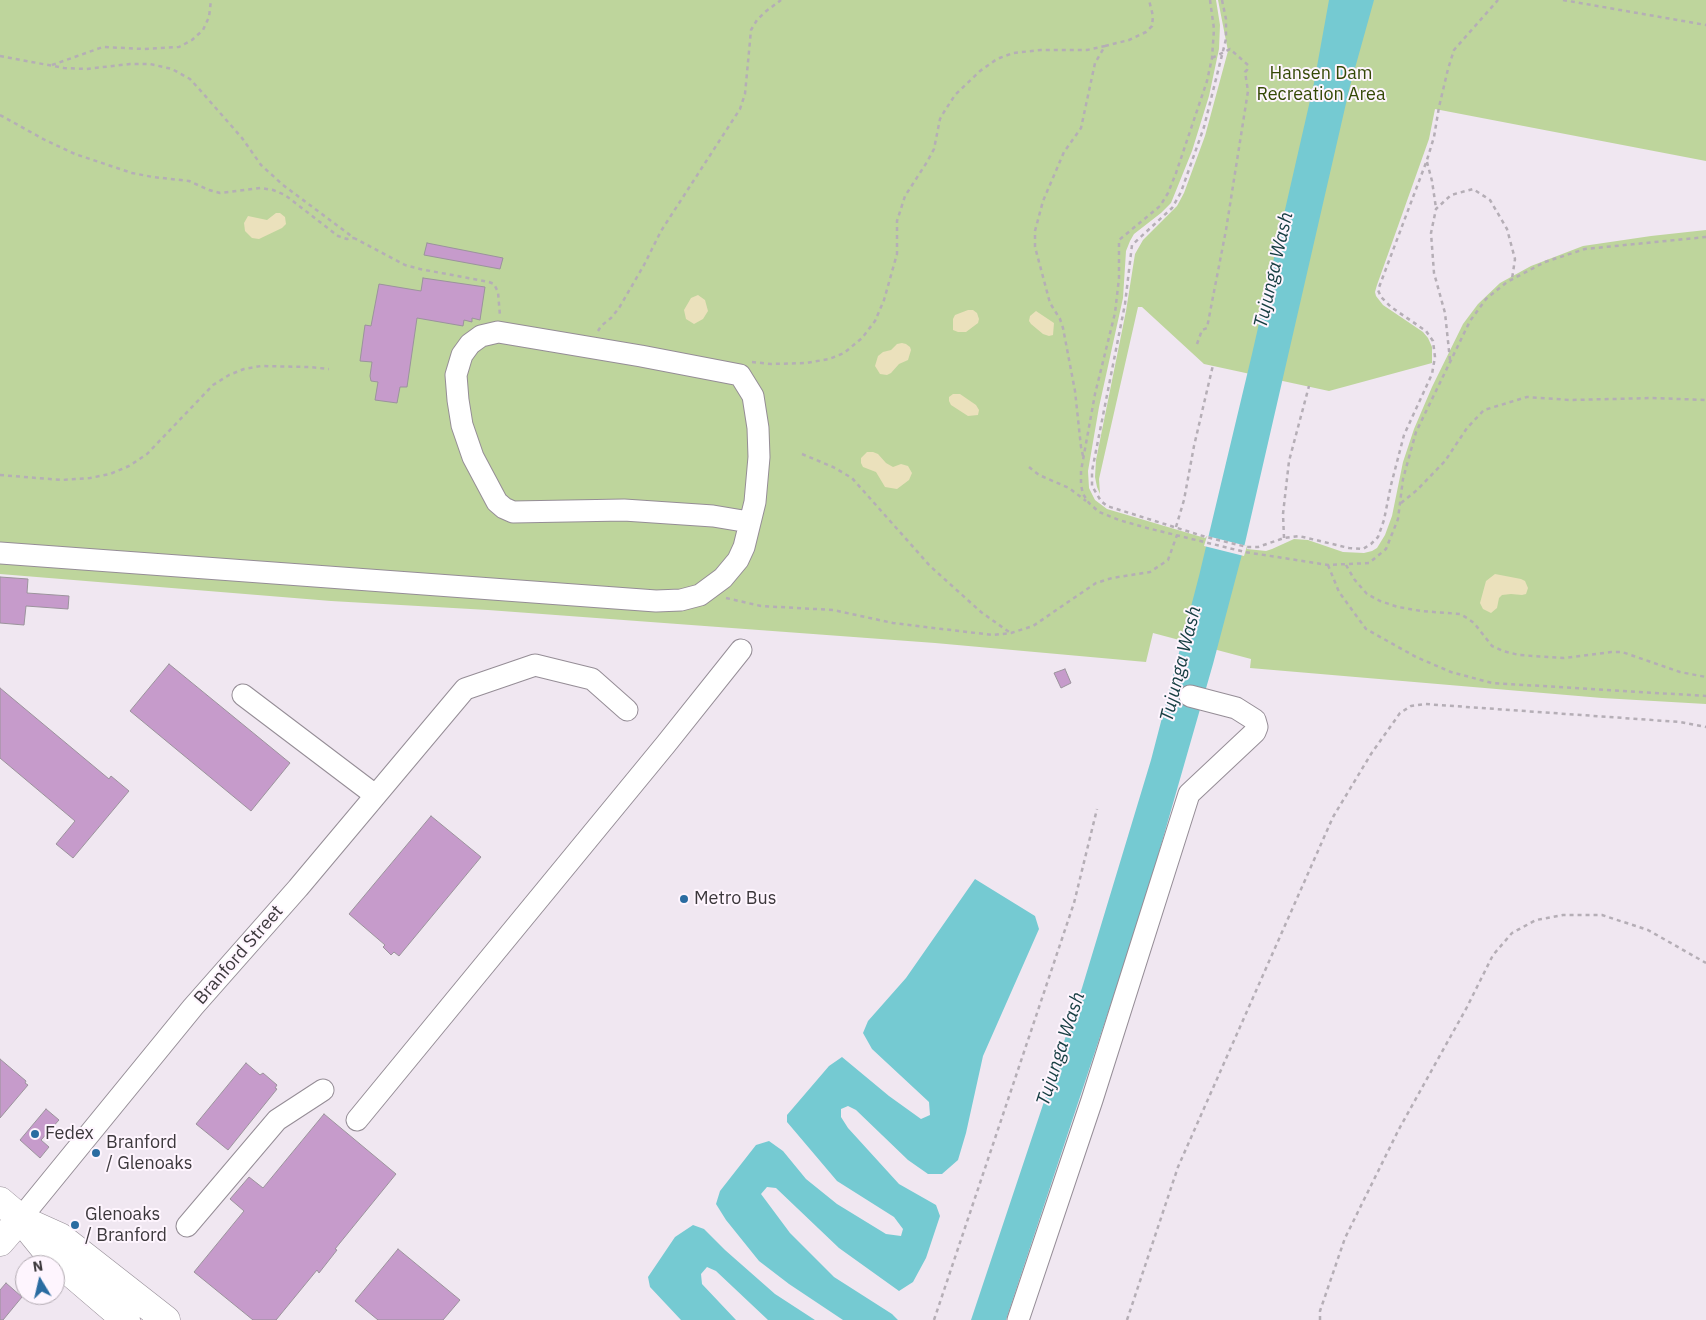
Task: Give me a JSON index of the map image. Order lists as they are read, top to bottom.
{
  "streets": {
    "main road": ["Branford Street"]
  },
  "water": ["Tujunga Wash"],
  "parks": ["Hansen Dam Recreation Area"],
  "places": [
    "Metro Bus",
    "Fedex",
    "Branford / Glenoaks",
    "Glenoaks / Branford"
  ],
  "north": "top"
}
